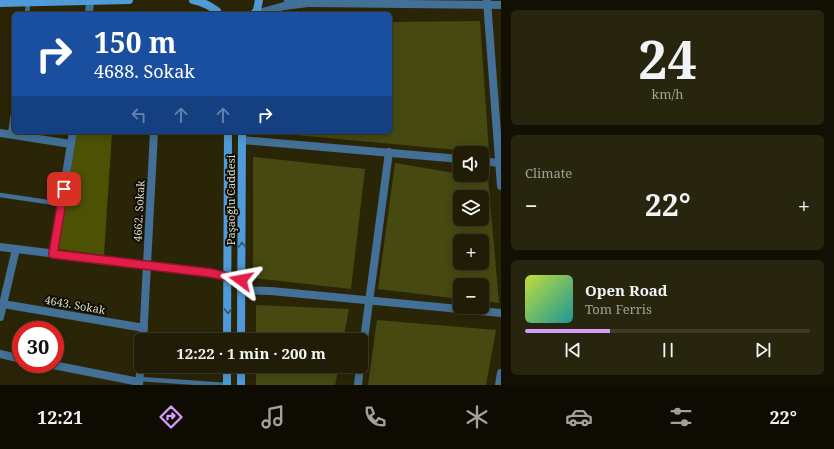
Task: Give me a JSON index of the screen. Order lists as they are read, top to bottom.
{
  "streets": {
    "street": ["Paşaoğlu Caddesi", "4662. Sokak", "4643. Sokak"]
  },
  "crossings": [
    ["4662. Sokak", "4643. Sokak"]
  ],
  "page": {
    "tile": [
      ["24", "km/h"],
      "Climate"
    ],
    "turn": ["150 m", "4688. Sokak"],
    "map_buttons": ["+", "−"],
    "heat": ["−", "22°", "+"],
    "song": ["Open Road", "Tom Ferris"],
    "limit": "30",
    "trip": "12:22 · 1 min · 200 m",
    "tabs": ["12:21", "22°"]
  }
}
